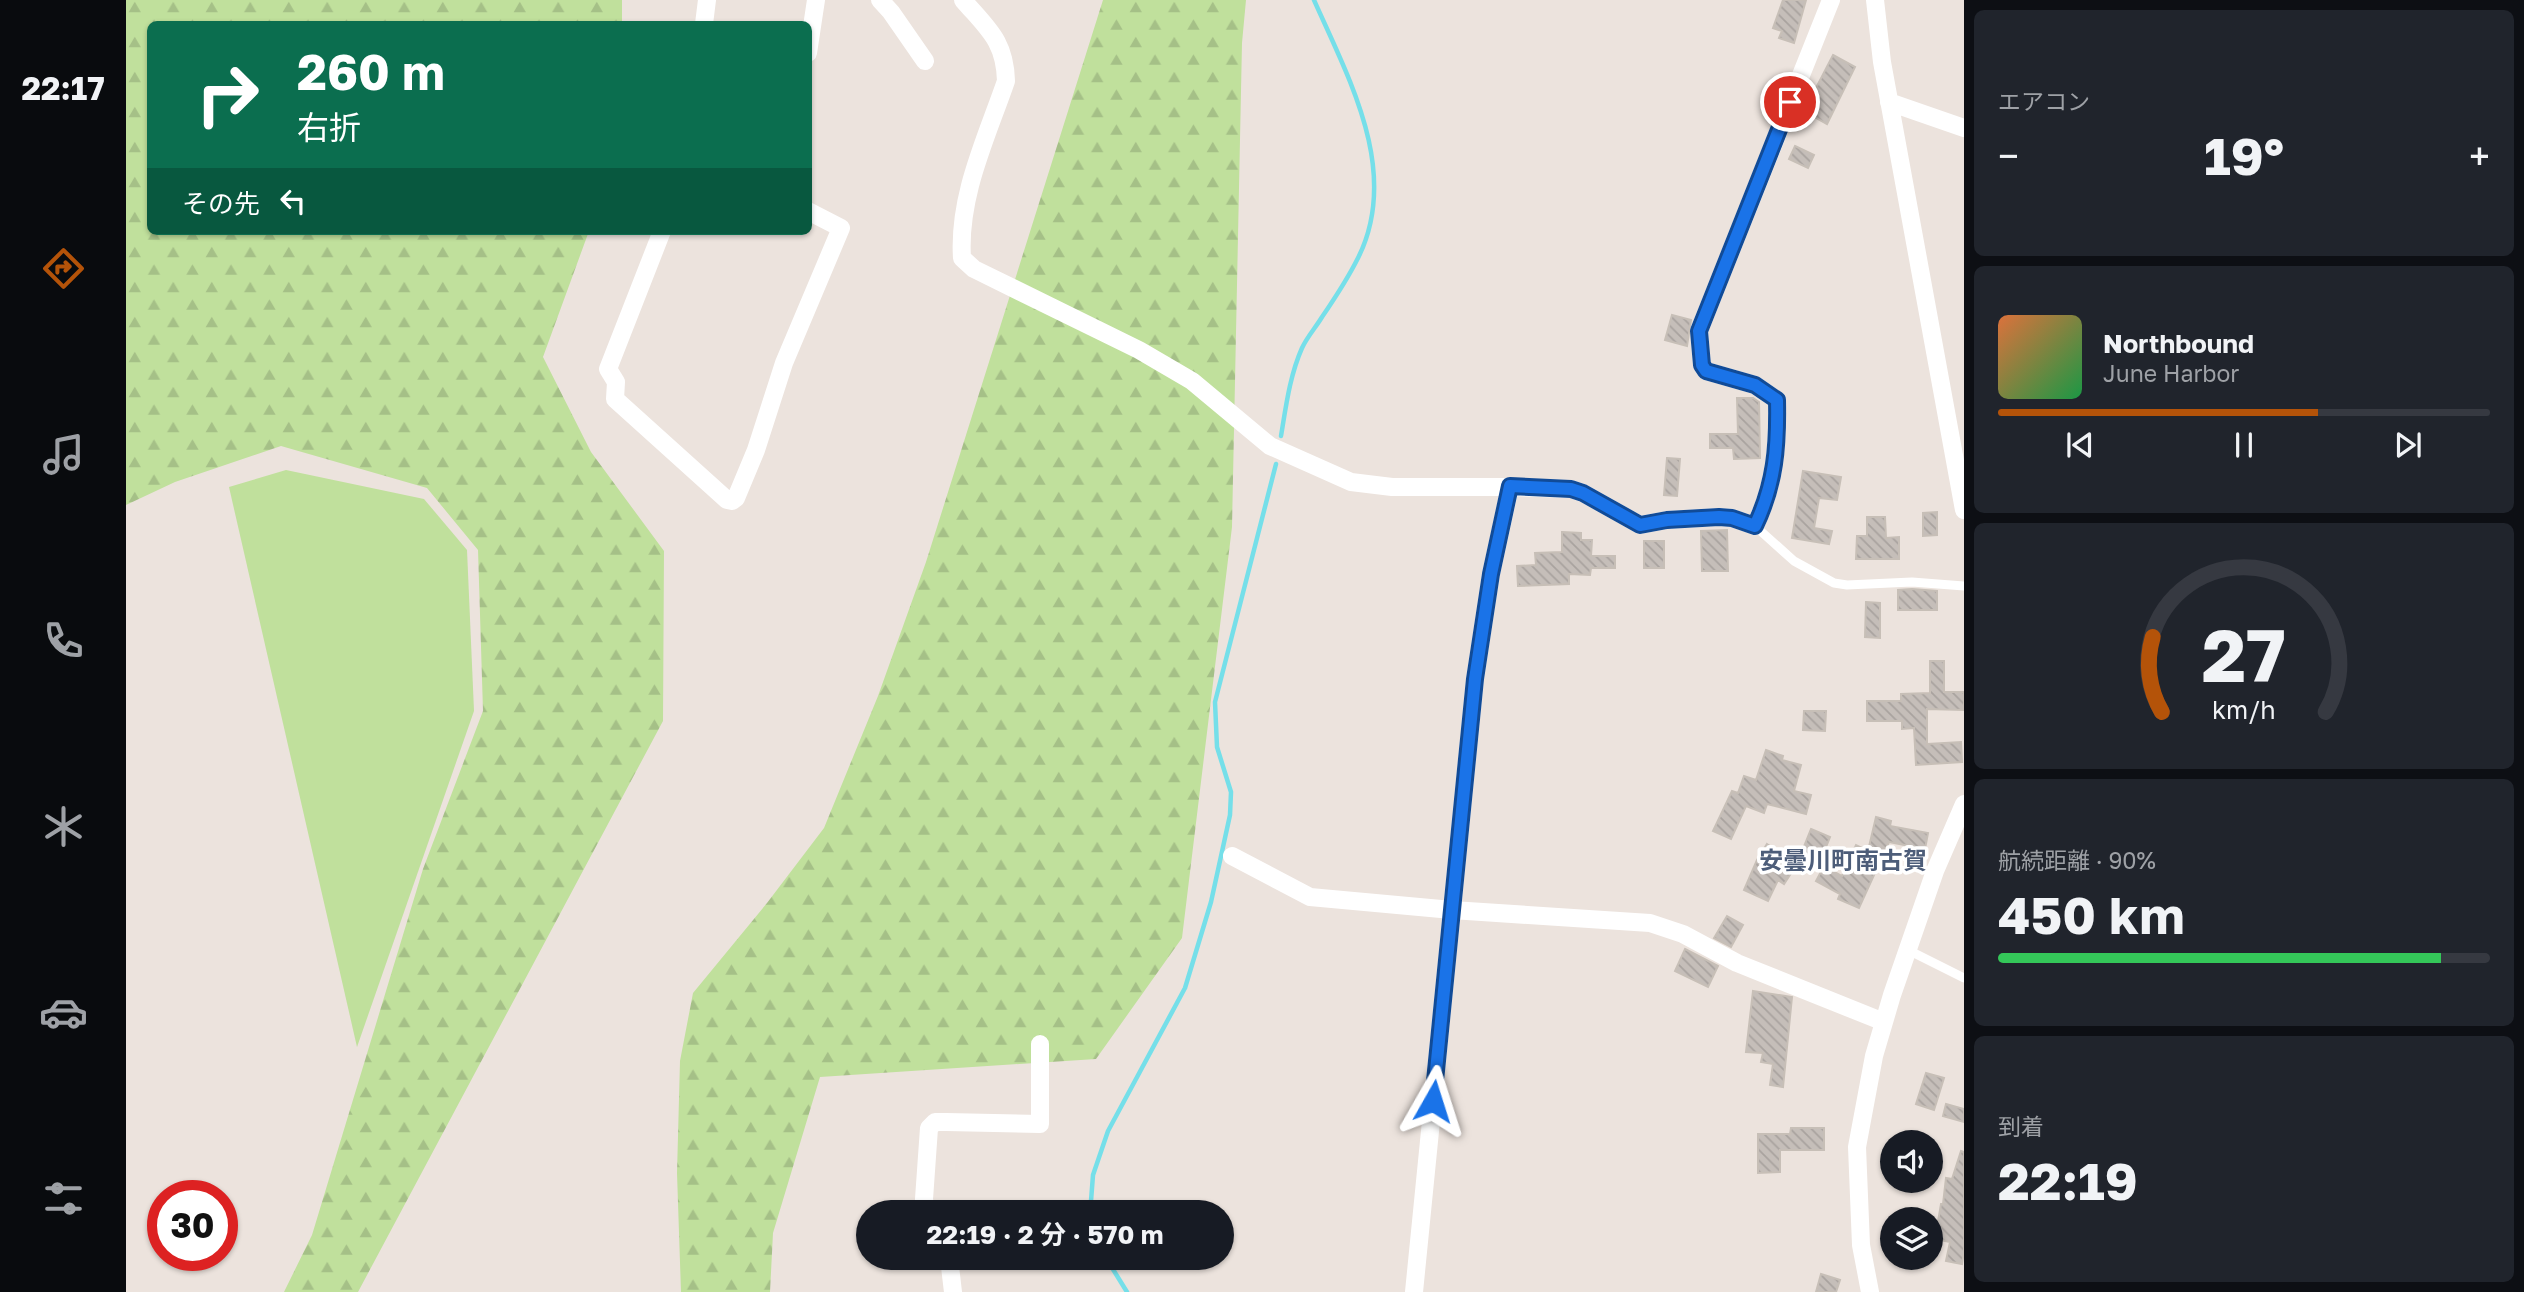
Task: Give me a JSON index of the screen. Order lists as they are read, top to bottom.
{
  "districts": ["安曇川町南古賀"],
  "page": {
    "tabs": "22:17",
    "tile": [
      "エアコン",
      ["航続距離 · 90%", "450 km"],
      ["到着", "22:19"]
    ],
    "turn": ["260 m", "右折"],
    "heat": ["−", "19°", "+"],
    "then": "その先",
    "song": ["Northbound", "June Harbor"],
    "limit": "30",
    "trip": "22:19 · 2 分 · 570 m",
    "gauge": ["27", "km/h"]
  }
}
